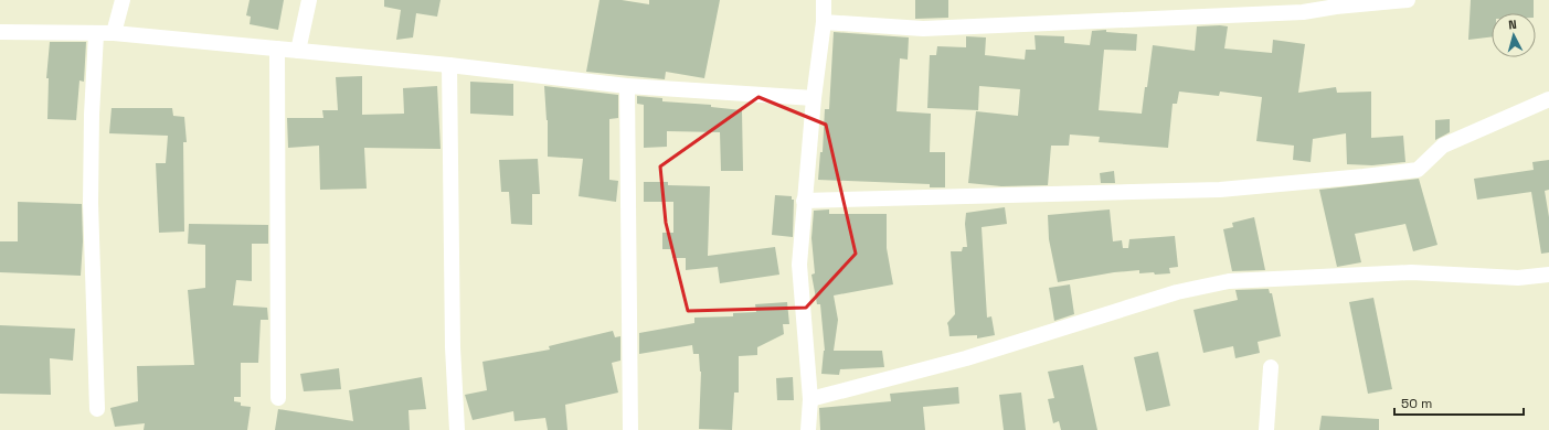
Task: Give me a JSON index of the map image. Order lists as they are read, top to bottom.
{
  "scale_bar": "50 m",
  "north": "top"
}
